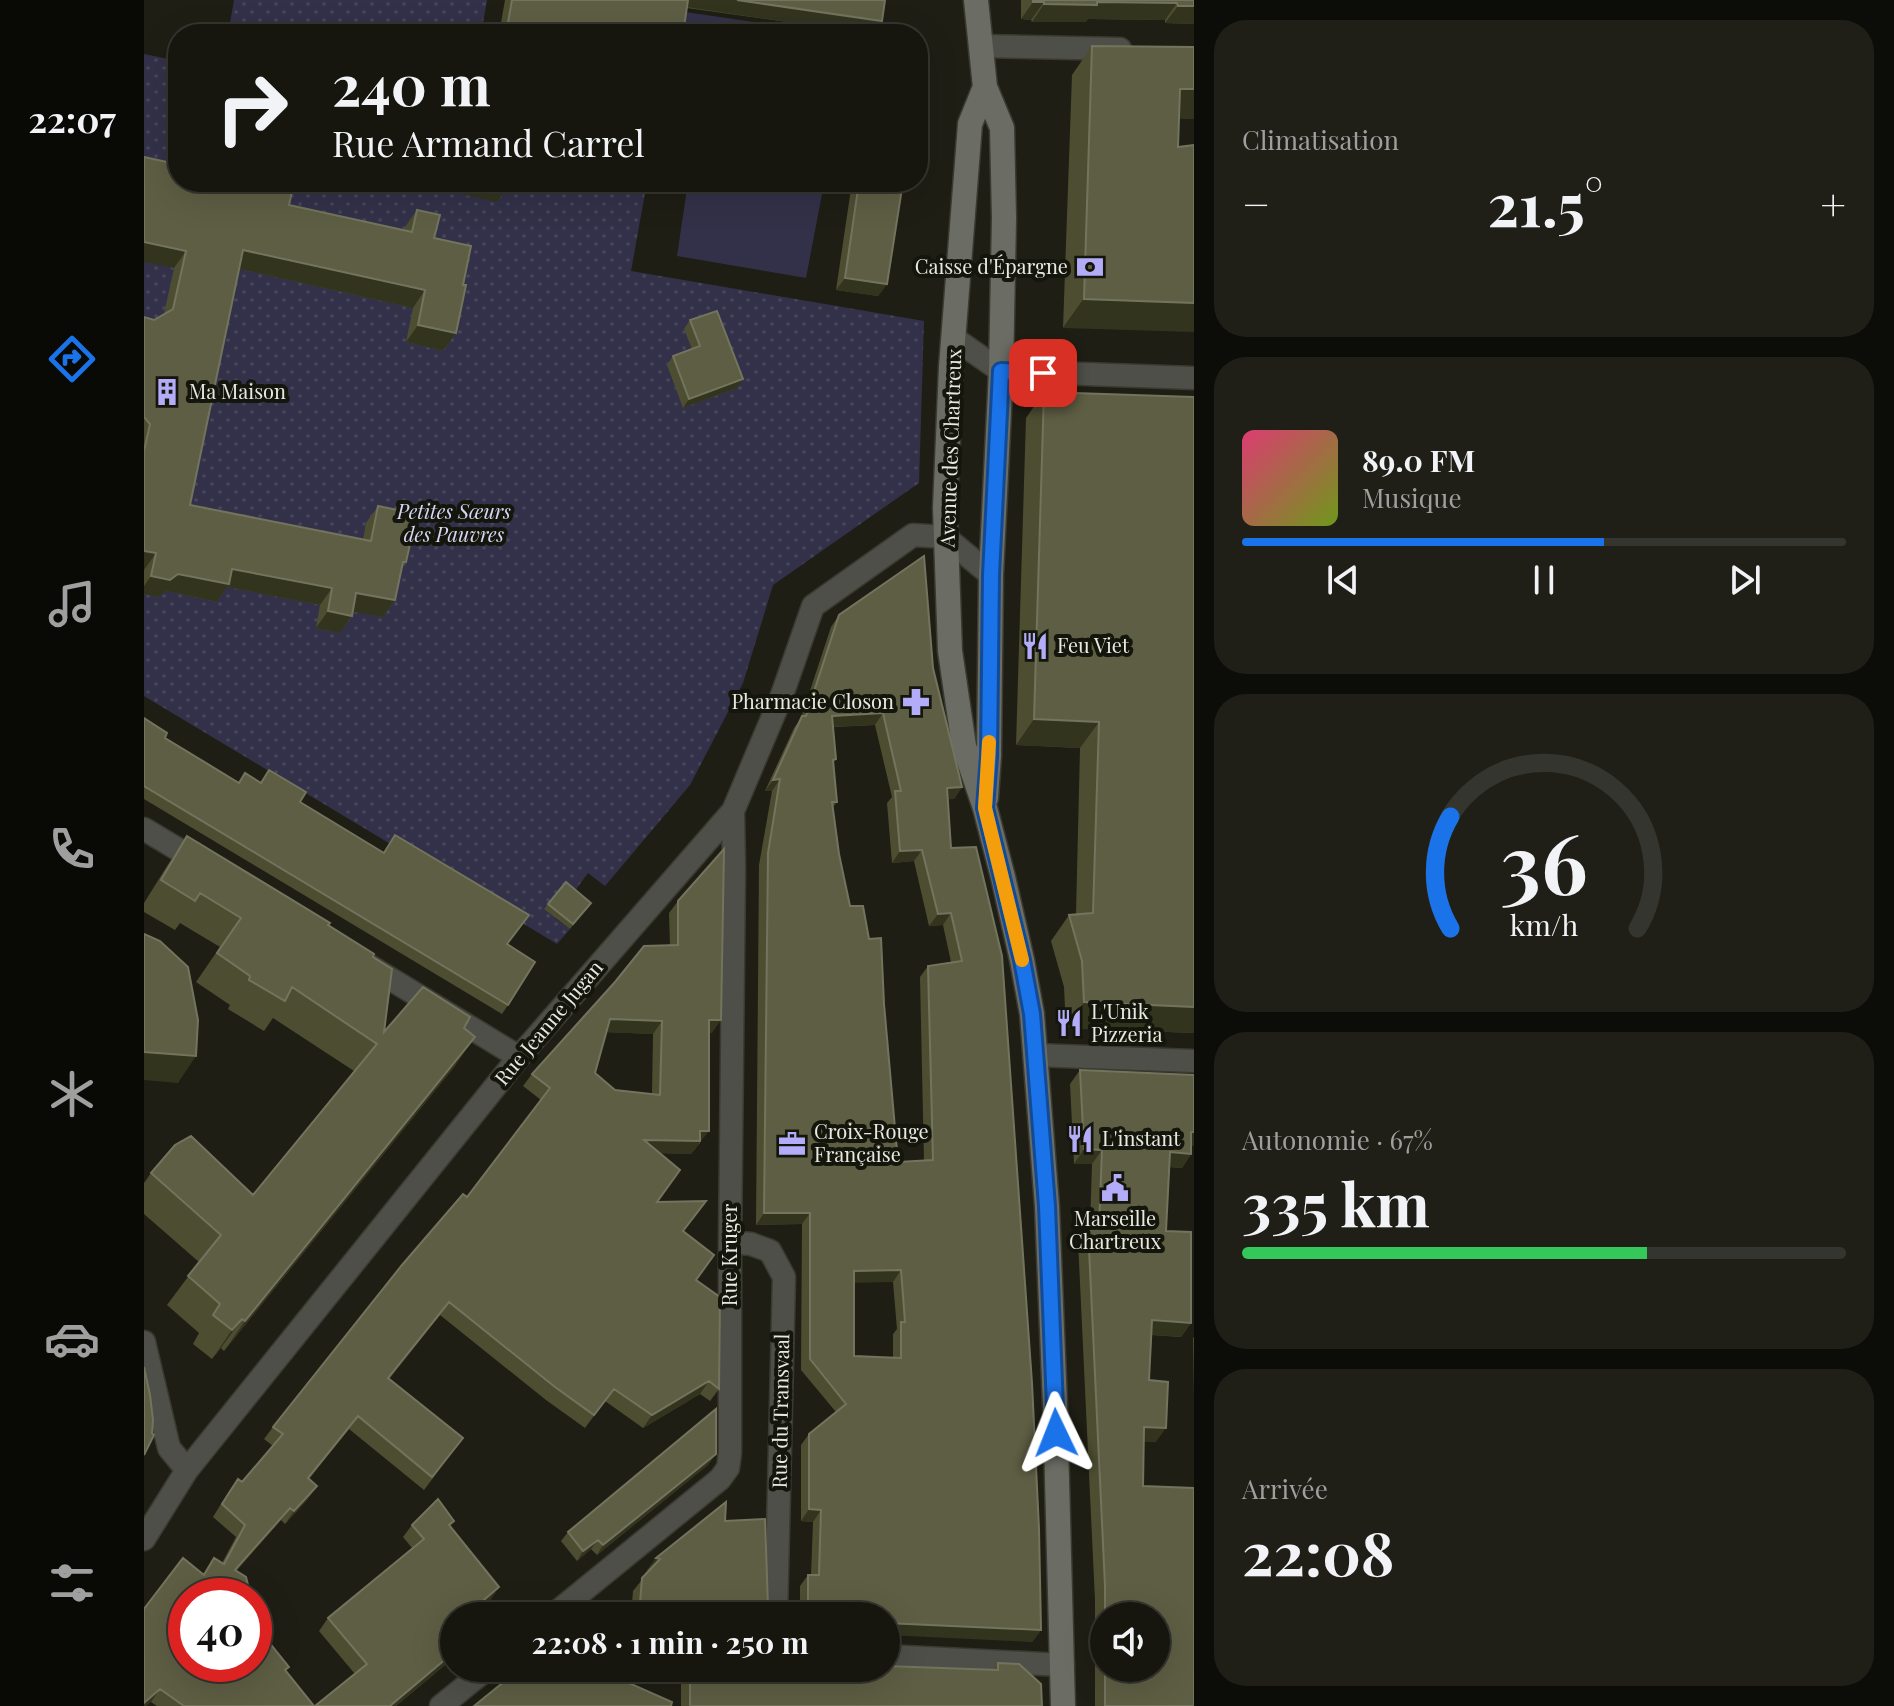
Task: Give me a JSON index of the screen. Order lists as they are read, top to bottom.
{
  "streets": {
    "street": [
      "Avenue des Chartreux",
      "Rue Jeanne Jugan",
      "Rue Kruger",
      "Rue du Transvaal"
    ]
  },
  "crossings": [
    ["Avenue des Chartreux", "Rue Jeanne Jugan"],
    ["Rue Jeanne Jugan", "Rue Kruger"],
    ["Rue Kruger", "Rue du Transvaal"]
  ],
  "parks": ["Petites Sœurs des Pauvres"],
  "places": {
    "bank": ["Caisse d'Épargne"],
    "building": ["Ma Maison"],
    "restaurant": ["Feu Viet", "L'Unik Pizzeria", "L'instant"],
    "pharmacy": ["Pharmacie Closon"],
    "office": ["Croix-Rouge Française"],
    "public building": ["Marseille Chartreux"]
  },
  "page": {
    "tabs": "22:07",
    "tile": [
      "Climatisation",
      ["Autonomie · 67%", "335 km"],
      ["Arrivée", "22:08"]
    ],
    "turn": ["240 m", "Rue Armand Carrel"],
    "heat": ["−", "21.5°", "+"],
    "song": ["89.0 FM", "Musique"],
    "limit": "40",
    "trip": "22:08 · 1 min · 250 m",
    "gauge": ["36", "km/h"]
  }
}
